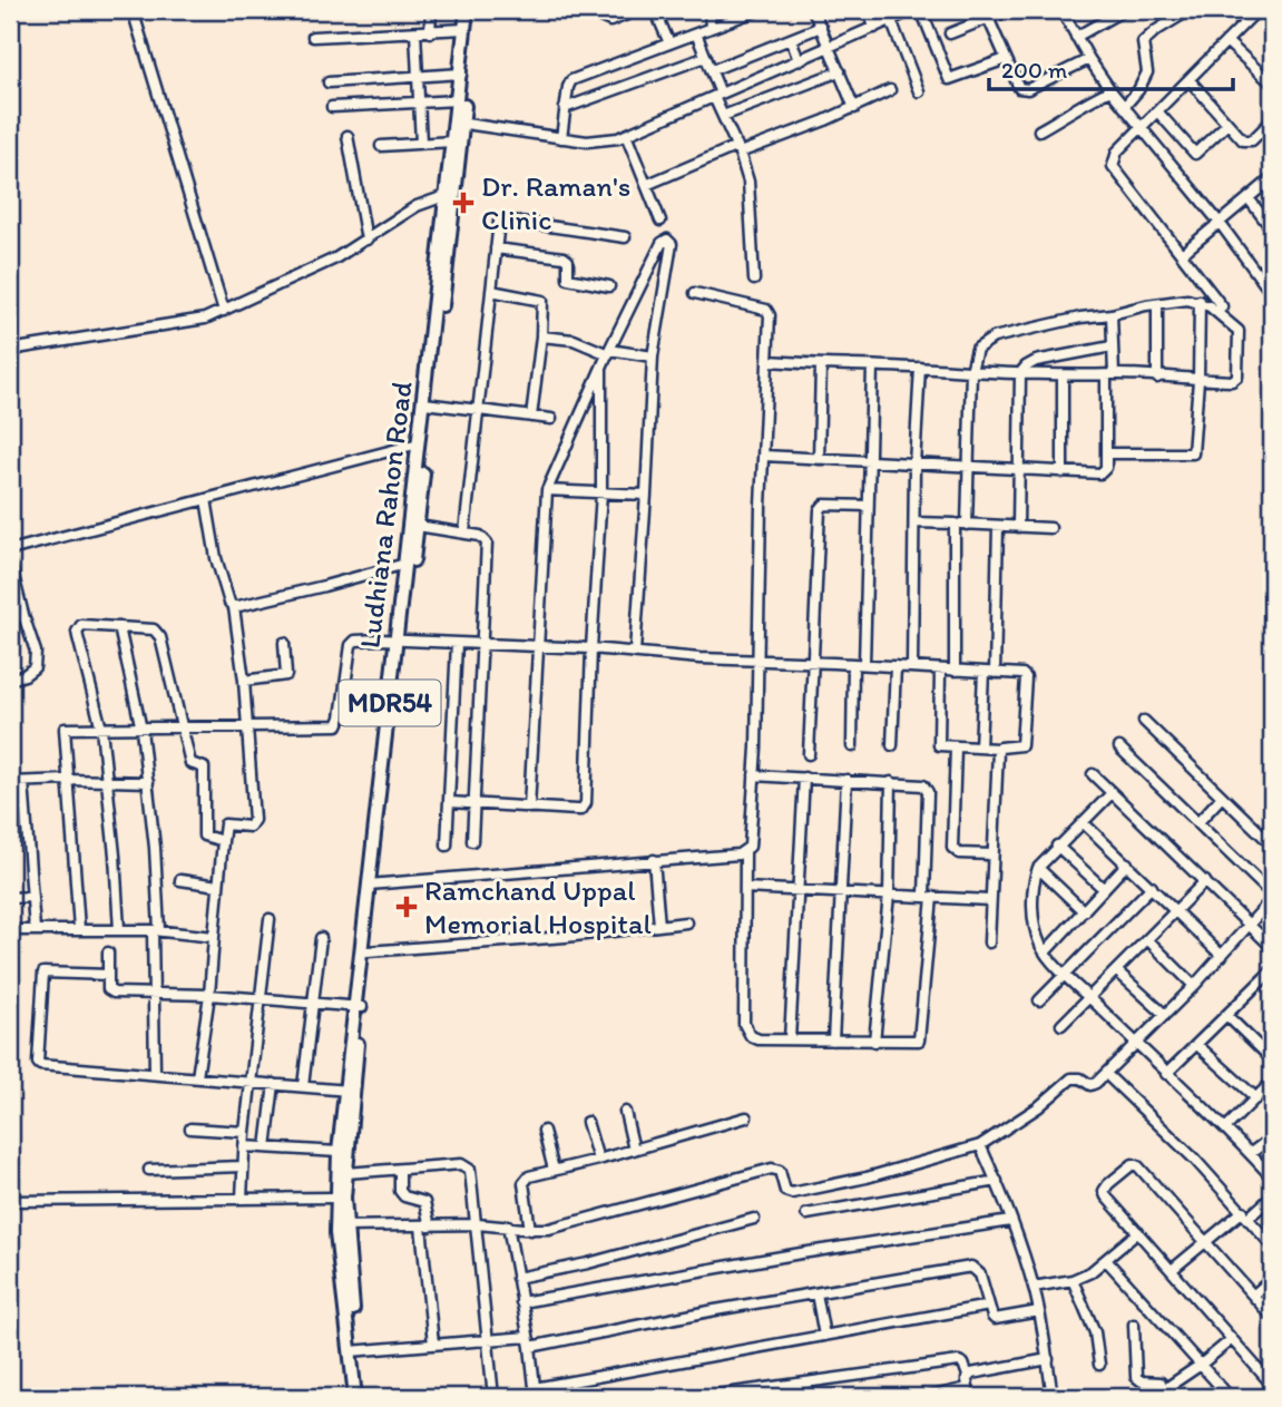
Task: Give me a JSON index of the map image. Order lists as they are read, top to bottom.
{
  "streets": {
    "main road": ["Ludhiana Rahon Road", "MDR54"]
  },
  "places": {
    "health": ["Dr. Raman's Clinic", "Ramchand Uppal Memorial Hospital"]
  },
  "scale_bar": "200 m"
}
